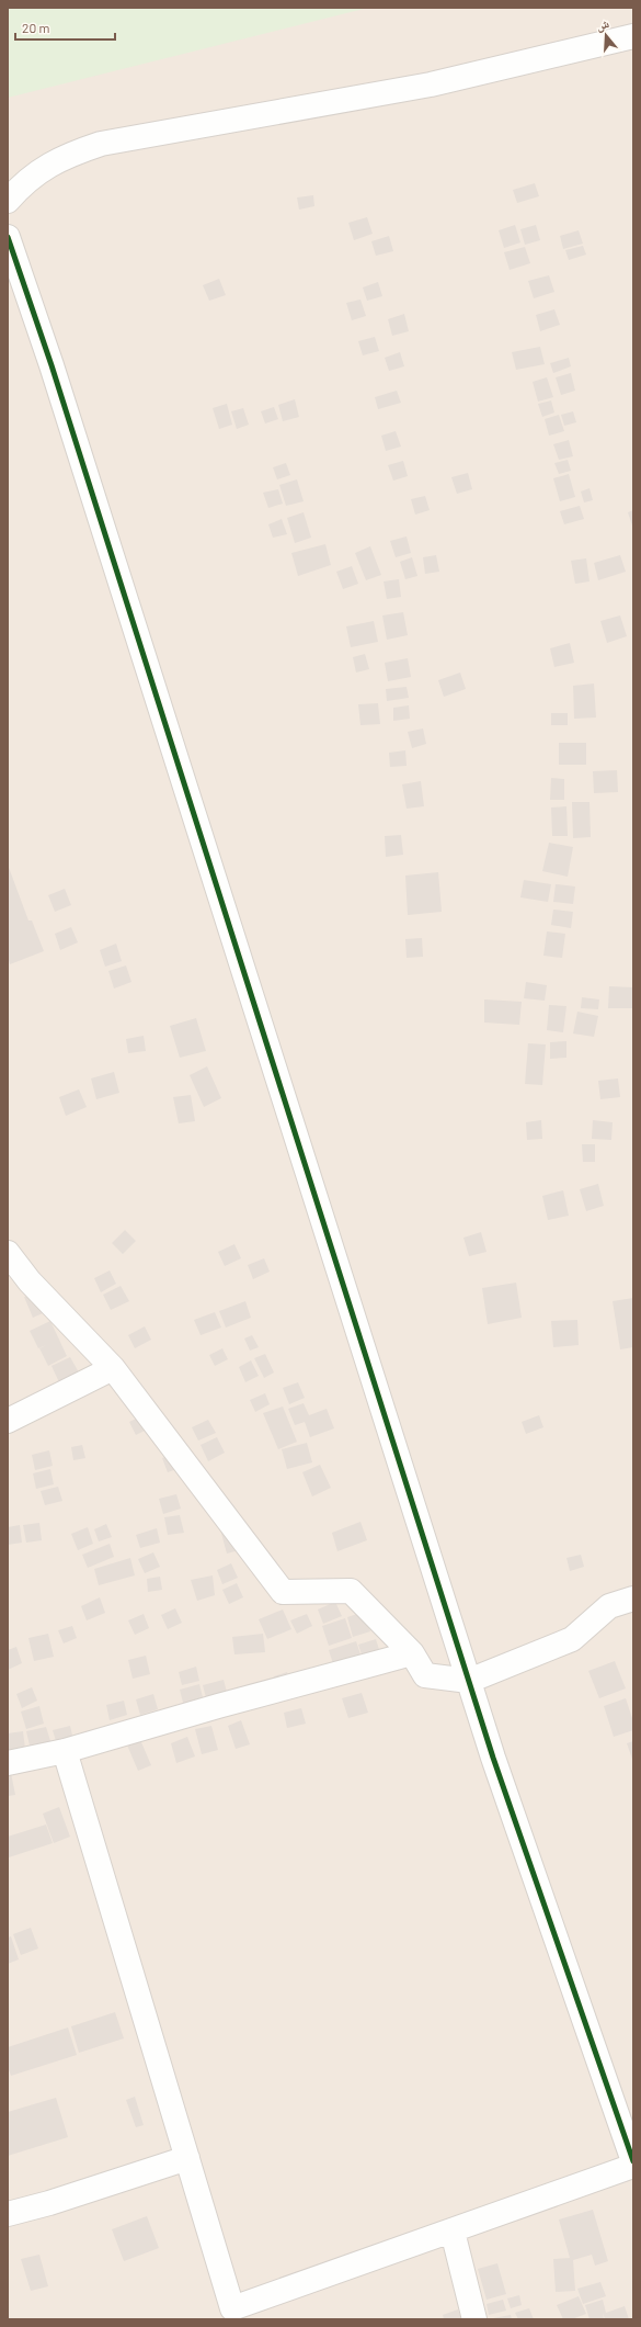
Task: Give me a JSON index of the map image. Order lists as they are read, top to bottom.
{
  "scale_bar": "20 m",
  "north": "top"
}
